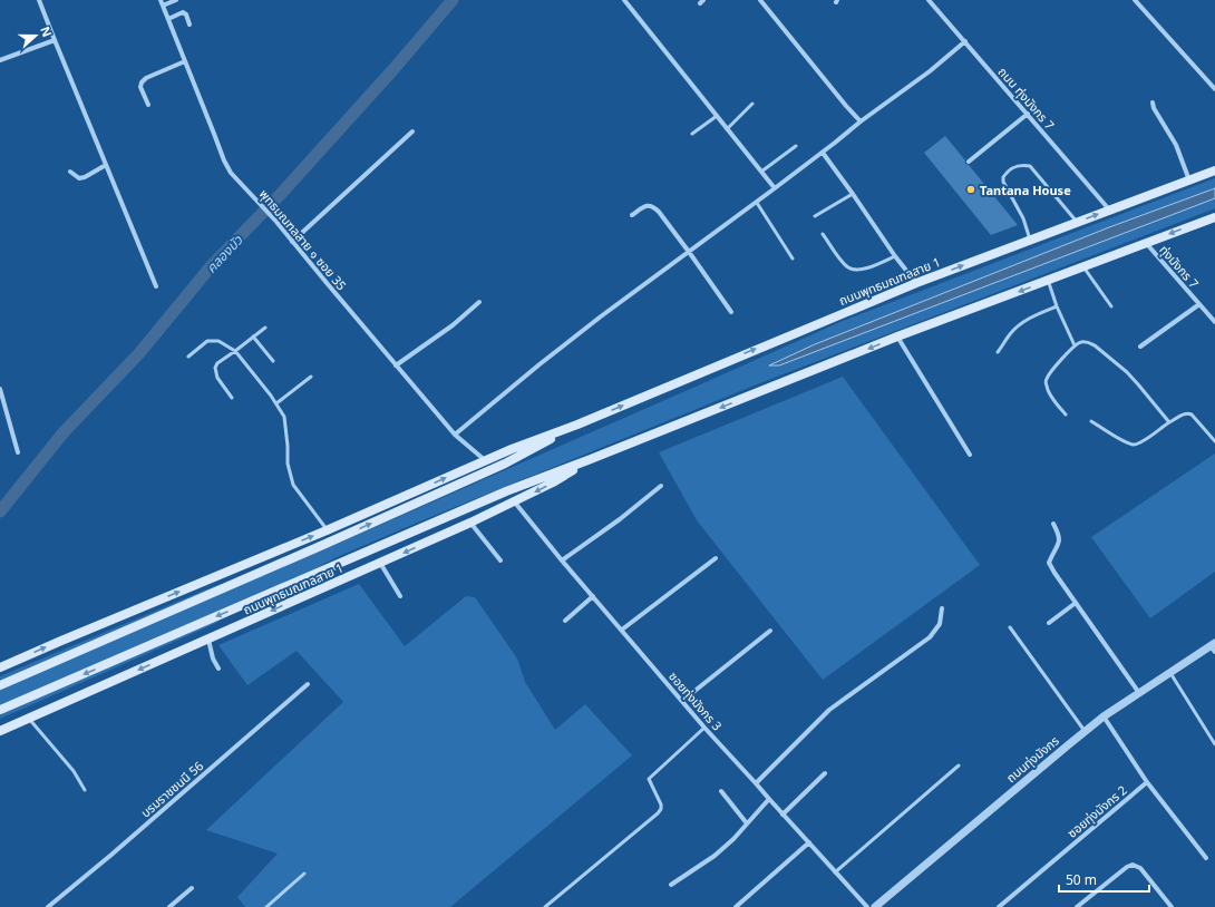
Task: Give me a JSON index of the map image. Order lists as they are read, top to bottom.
{
  "streets": {
    "main road": ["ถนนพุทธมณฑลสาย 1"],
    "street": [
      "ถนน ทุ่งมังกร 7",
      "พุทธมณฑลสาย ๑ ซอย 35",
      "ทุ่งมังกร 7",
      "ซอยทุ่งมังกร 3",
      "ถนนทุ่งมังกร",
      "บรมราชชนนี 56",
      "ซอยทุ่งมังกร 2"
    ]
  },
  "crossings": [
    ["ถนน ทุ่งมังกร 7", "ถนนพุทธมณฑลสาย 1"],
    ["พุทธมณฑลสาย ๑ ซอย 35", "ถนนพุทธมณฑลสาย 1"],
    ["ทุ่งมังกร 7", "ถนนพุทธมณฑลสาย 1"],
    ["ถนนพุทธมณฑลสาย 1", "ซอยทุ่งมังกร 3"]
  ],
  "water": ["คลองบัว"],
  "places": ["Tantana House"],
  "scale_bar": "50 m",
  "north": "right"
}
